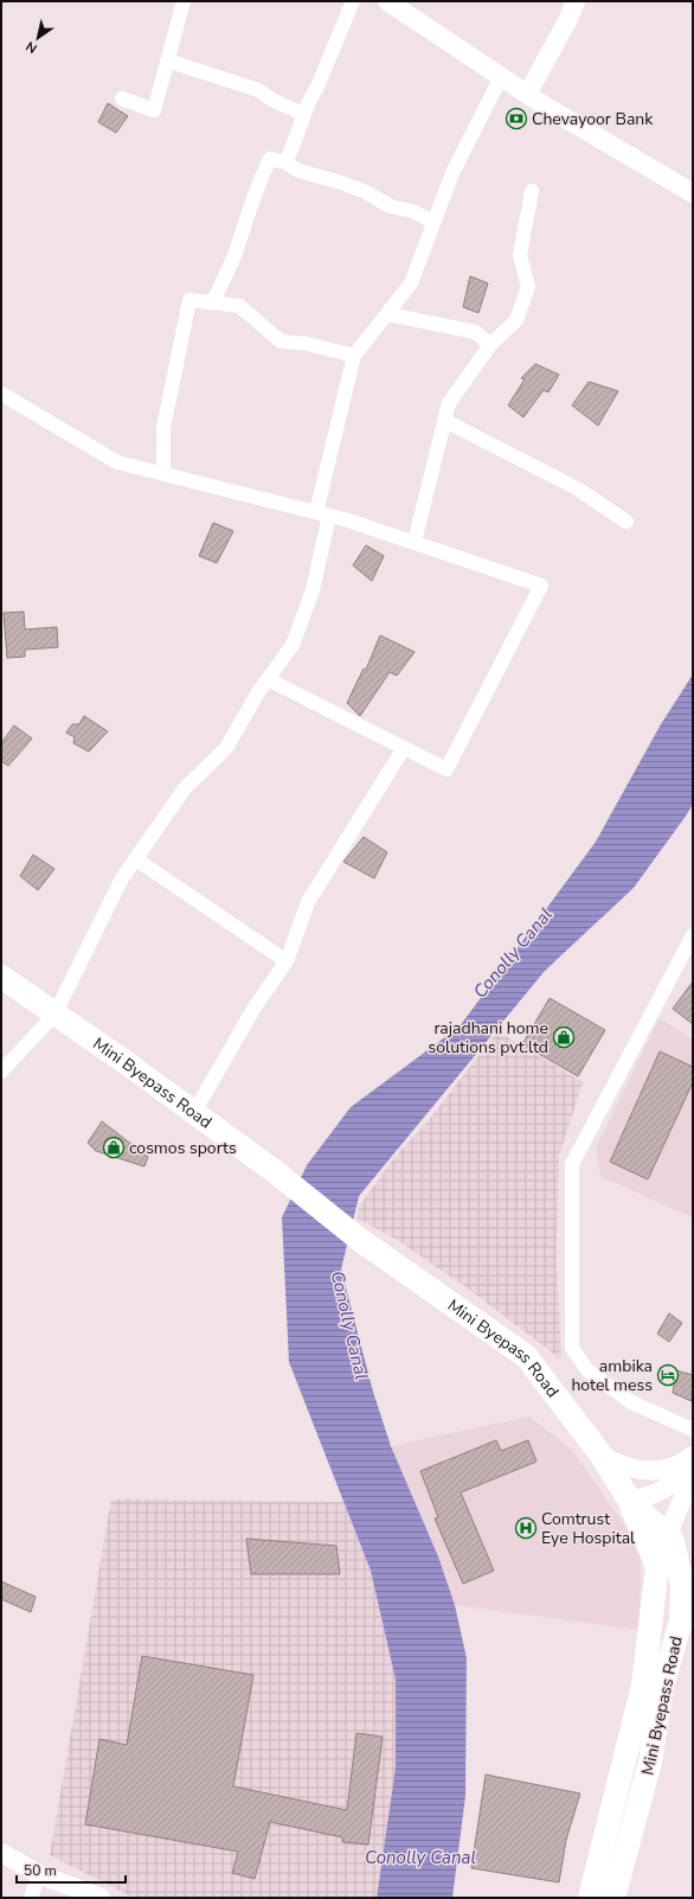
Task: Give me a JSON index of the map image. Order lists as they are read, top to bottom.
{
  "streets": {
    "main road": ["Mini Byepass Road"]
  },
  "water": ["Conolly Canal"],
  "places": {
    "bank": ["Chevayoor Bank"],
    "shop": ["rajadhani home solutions pvt.ltd", "cosmos sports"],
    "hotel": ["ambika hotel mess"],
    "hospital": ["Comtrust Eye Hospital"]
  },
  "scale_bar": "50 m",
  "north": "bottom left"
}
